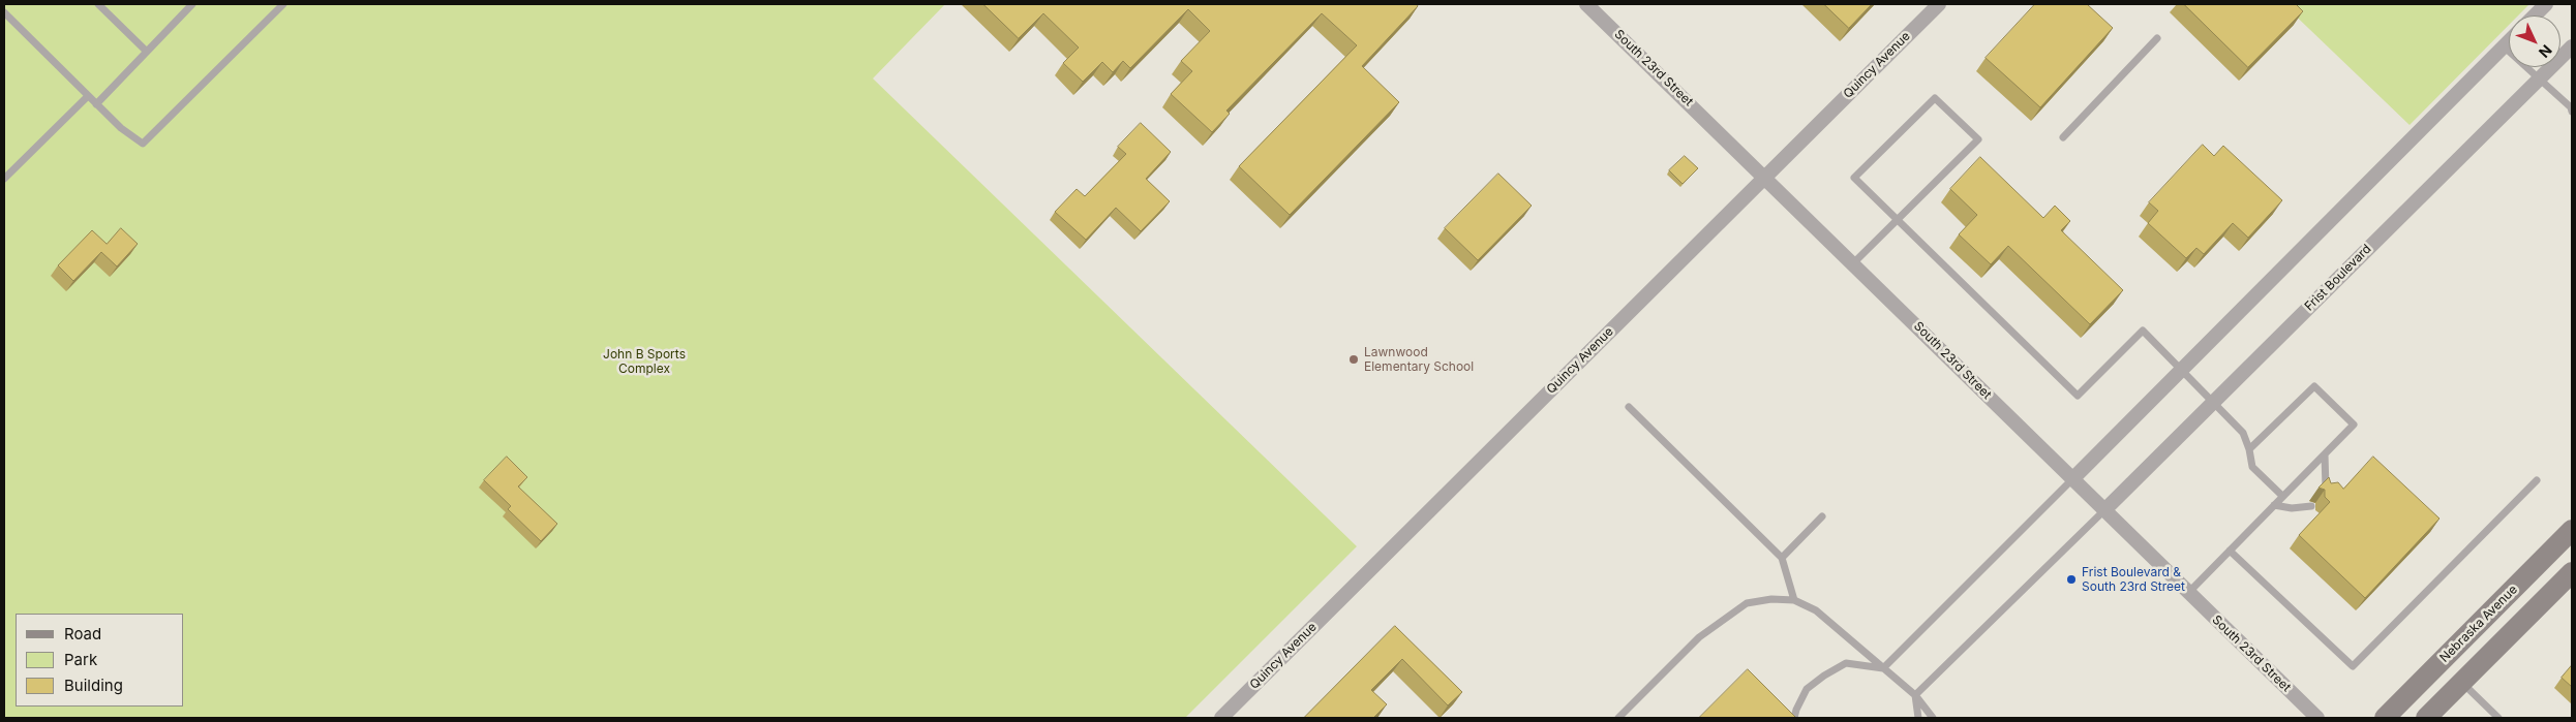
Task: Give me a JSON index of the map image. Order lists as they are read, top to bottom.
{
  "streets": {
    "street": [
      "Quincy Avenue",
      "South 23rd Street",
      "Frist Boulevard",
      "Nebraska Avenue"
    ]
  },
  "crossings": [
    ["Quincy Avenue", "South 23rd Street"],
    ["South 23rd Street", "Frist Boulevard"]
  ],
  "parks": ["John B Sports Complex"],
  "places": ["Lawnwood Elementary School", "Frist Boulevard & South 23rd Street"],
  "legend": ["Road", "Park", "Building"],
  "north": "bottom right"
}
